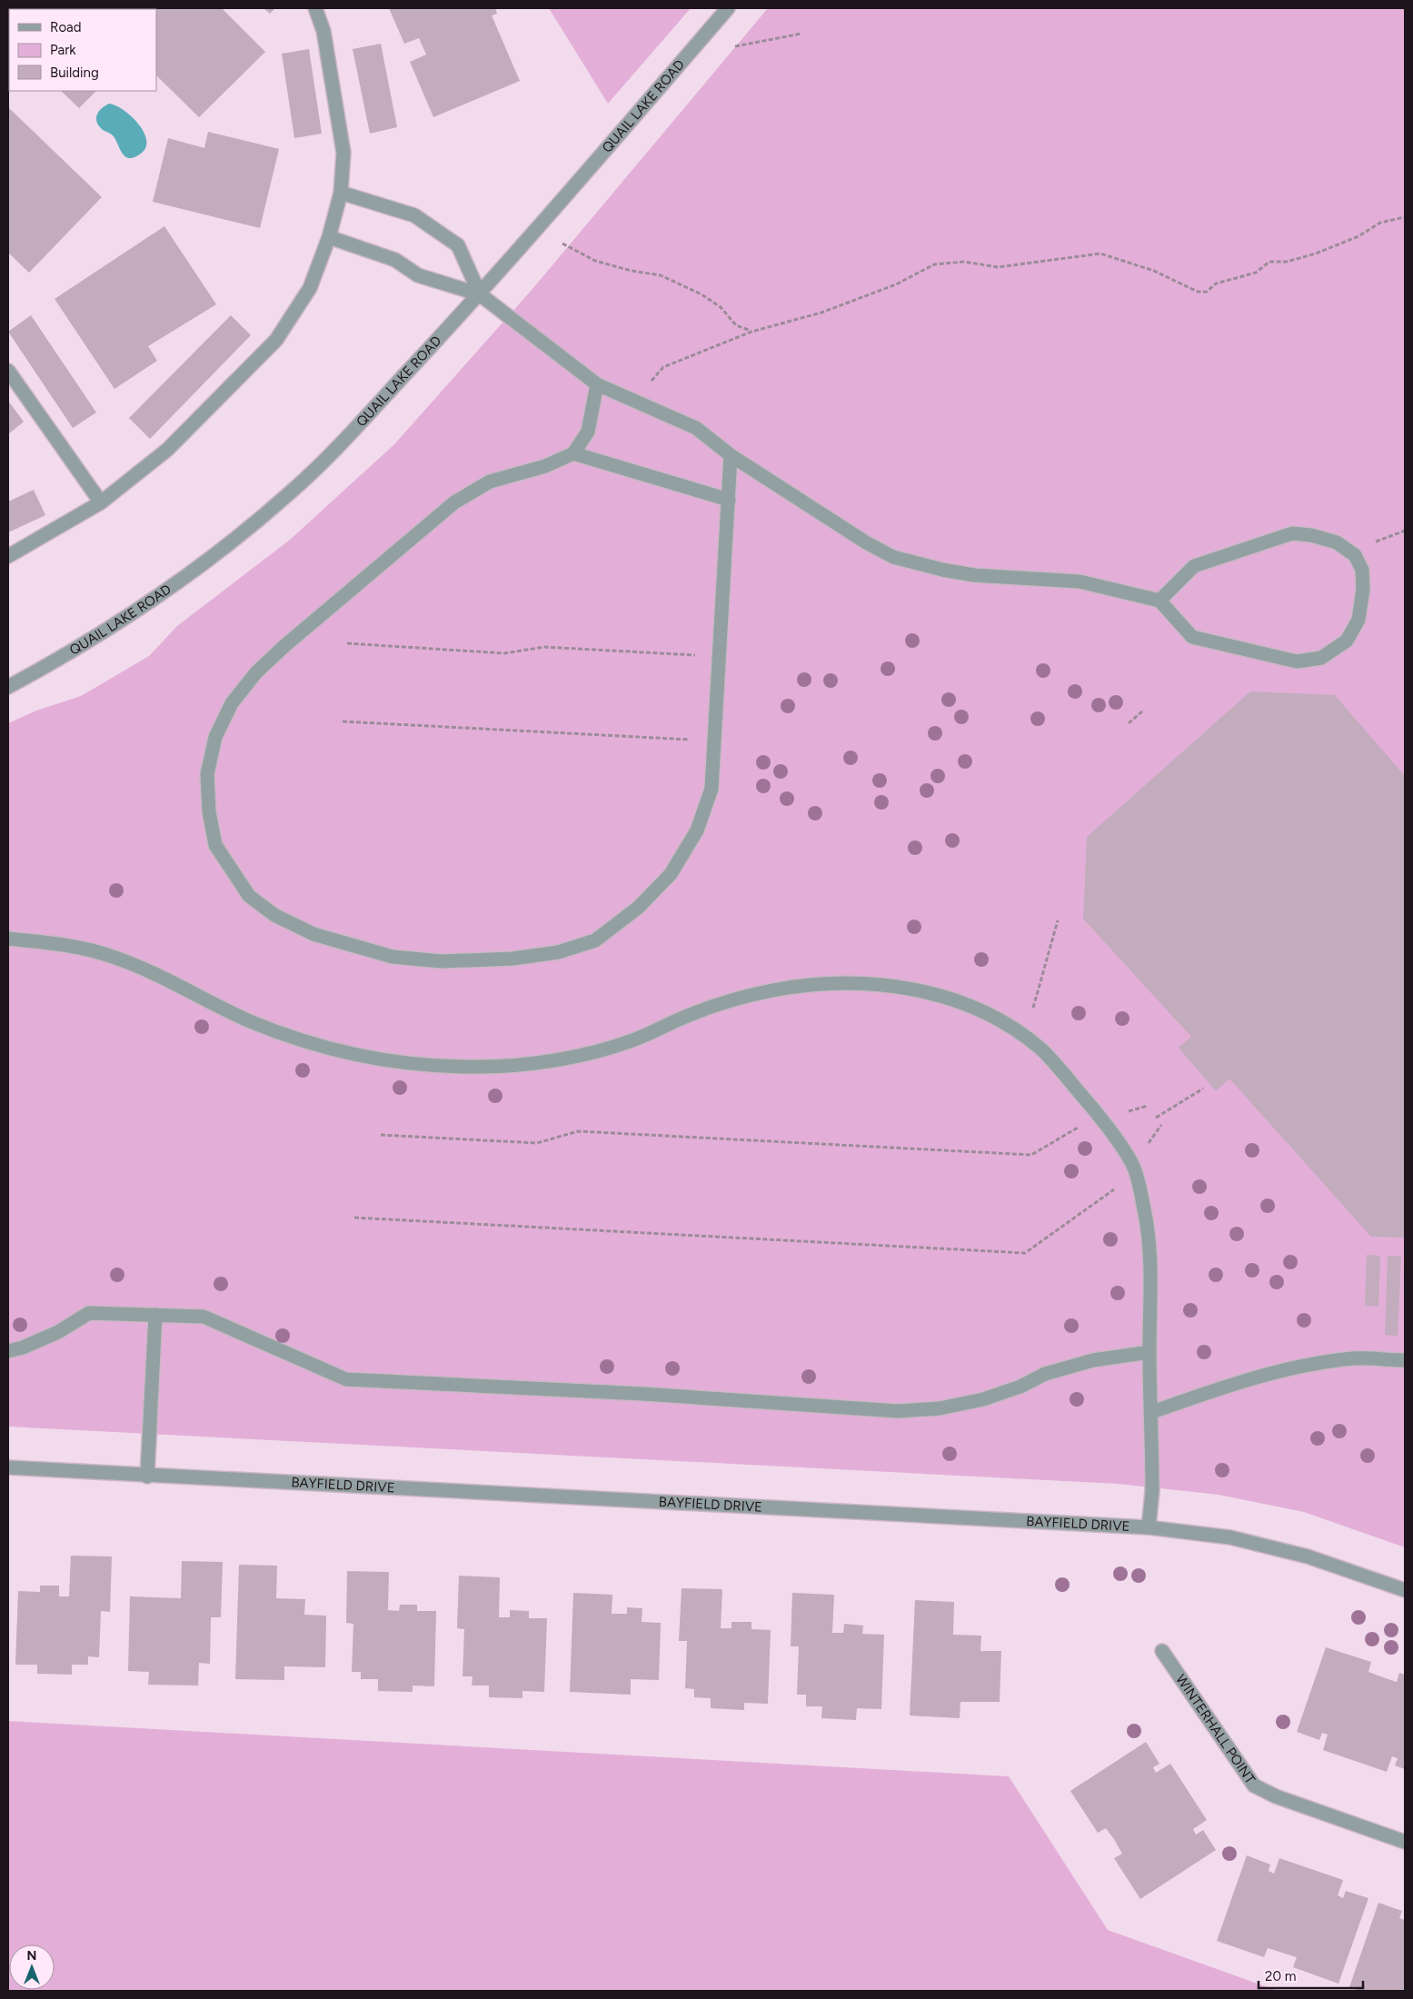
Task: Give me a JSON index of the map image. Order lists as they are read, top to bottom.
{
  "streets": {
    "street": ["QUAIL LAKE ROAD", "BAYFIELD DRIVE", "WINTERHALL POINT"]
  },
  "legend": ["Road", "Park", "Building"],
  "scale_bar": "20 m",
  "north": "top"
}
